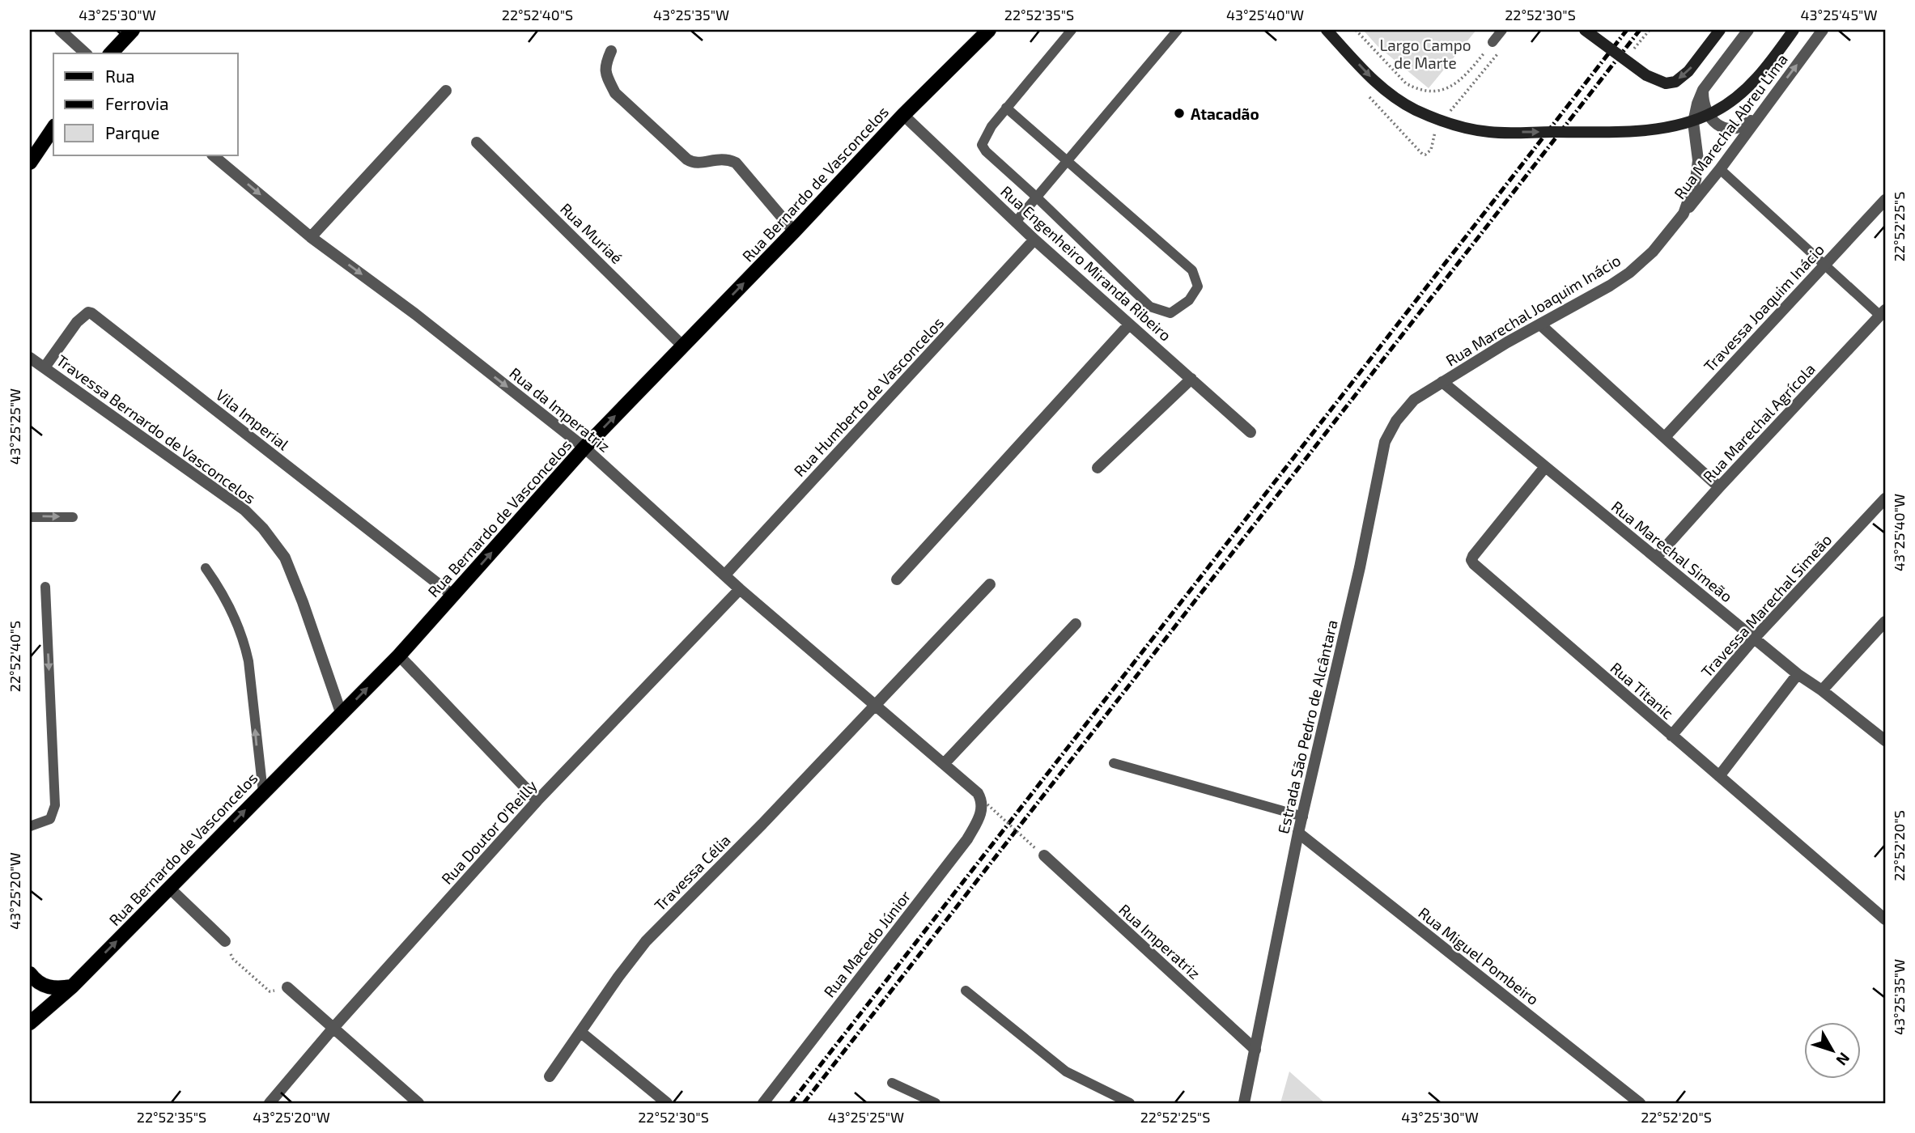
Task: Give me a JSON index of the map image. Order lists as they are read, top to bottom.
{
  "streets": {
    "main road": ["Rua Bernardo de Vasconcelos"],
    "street": [
      "Rua Marechal Abreu Lima",
      "Rua Muriaé",
      "Rua Engenheiro Miranda Ribeiro",
      "Travessa Joaquim Inácio",
      "Rua Marechal Joaquim Inácio",
      "Rua Humberto de Vasconcelos",
      "Rua da Imperatriz",
      "Vila Imperial",
      "Rua Marechal Agrícola",
      "Travessa Bernardo de Vasconcelos",
      "Rua Marechal Simeão",
      "Travessa Marechal Simeão",
      "Rua Titanic",
      "Estrada São Pedro de Alcântara",
      "Rua Doutor O'Reilly",
      "Travessa Célia",
      "Rua Imperatriz",
      "Rua Macedo Júnior",
      "Rua Miguel Pombeiro"
    ]
  },
  "crossings": [
    ["Rua Marechal Abreu Lima", "Rua Marechal Joaquim Inácio"],
    ["Rua Bernardo de Vasconcelos", "Rua Muriaé"],
    ["Rua Bernardo de Vasconcelos", "Rua Engenheiro Miranda Ribeiro"],
    ["Rua Bernardo de Vasconcelos", "Rua da Imperatriz"],
    ["Rua Bernardo de Vasconcelos", "Vila Imperial"],
    ["Rua Bernardo de Vasconcelos", "Travessa Bernardo de Vasconcelos"],
    ["Rua Engenheiro Miranda Ribeiro", "Rua Humberto de Vasconcelos"],
    ["Rua Marechal Joaquim Inácio", "Rua Marechal Simeão"],
    ["Rua Marechal Joaquim Inácio", "Estrada São Pedro de Alcântara"],
    ["Rua Humberto de Vasconcelos", "Rua da Imperatriz"],
    ["Rua da Imperatriz", "Rua Doutor O'Reilly"],
    ["Rua da Imperatriz", "Travessa Célia"],
    ["Rua da Imperatriz", "Rua Macedo Júnior"],
    ["Vila Imperial", "Travessa Bernardo de Vasconcelos"],
    ["Rua Marechal Agrícola", "Rua Marechal Simeão"],
    ["Rua Marechal Simeão", "Travessa Marechal Simeão"],
    ["Rua Marechal Simeão", "Rua Titanic"],
    ["Rua Marechal Simeão", "Estrada São Pedro de Alcântara"],
    ["Travessa Marechal Simeão", "Rua Titanic"],
    ["Estrada São Pedro de Alcântara", "Rua Imperatriz"],
    ["Estrada São Pedro de Alcântara", "Rua Miguel Pombeiro"]
  ],
  "one_way": ["Rua Marechal Abreu Lima", "Rua Bernardo de Vasconcelos", "Rua da Imperatriz"],
  "parks": ["Largo Campo de Marte"],
  "places": ["Atacadão"],
  "legend": ["Rua", "Ferrovia", "Parque"],
  "north": "bottom right",
  "coordinates": [
    "43°25'30\"W",
    "22°52'40\"S",
    "43°25'35\"W",
    "22°52'35\"S",
    "43°25'40\"W",
    "22°52'30\"S",
    "43°25'45\"W",
    "22°52'25\"S",
    "43°25'25\"W",
    "22°52'20\"S",
    "43°25'20\"W"
  ]
}
